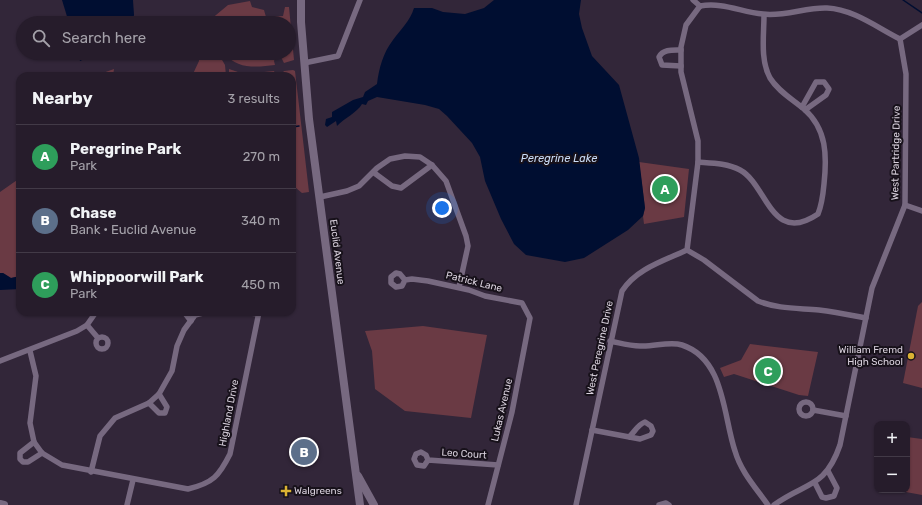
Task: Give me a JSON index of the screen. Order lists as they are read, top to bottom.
{
  "streets": {
    "main road": ["Euclid Avenue"],
    "street": [
      "West Partridge Drive",
      "Patrick Lane",
      "West Peregrine Drive",
      "Lukas Avenue",
      "Highland Drive",
      "Leo Court"
    ]
  },
  "crossings": [
    ["Patrick Lane", "Lukas Avenue"],
    ["Lukas Avenue", "Leo Court"]
  ],
  "water": ["Peregrine Lake"],
  "places": {
    "other": ["William Fremd High School"],
    "health": ["Walgreens"]
  },
  "page": {
    "search": "Search here",
    "heading": ["Nearby", "3 results"],
    "list": [
      {
        "mark": "A",
        "name": "Peregrine Park",
        "note": "Park",
        "value": "270 m"
      },
      {
        "mark": "B",
        "name": "Chase",
        "note": "Bank · Euclid Avenue",
        "value": "340 m"
      },
      {
        "mark": "C",
        "name": "Whippoorwill Park",
        "note": "Park",
        "value": "450 m"
      }
    ],
    "pins": ["A", "C", "B"],
    "map_buttons": ["+", "−"]
  }
}
